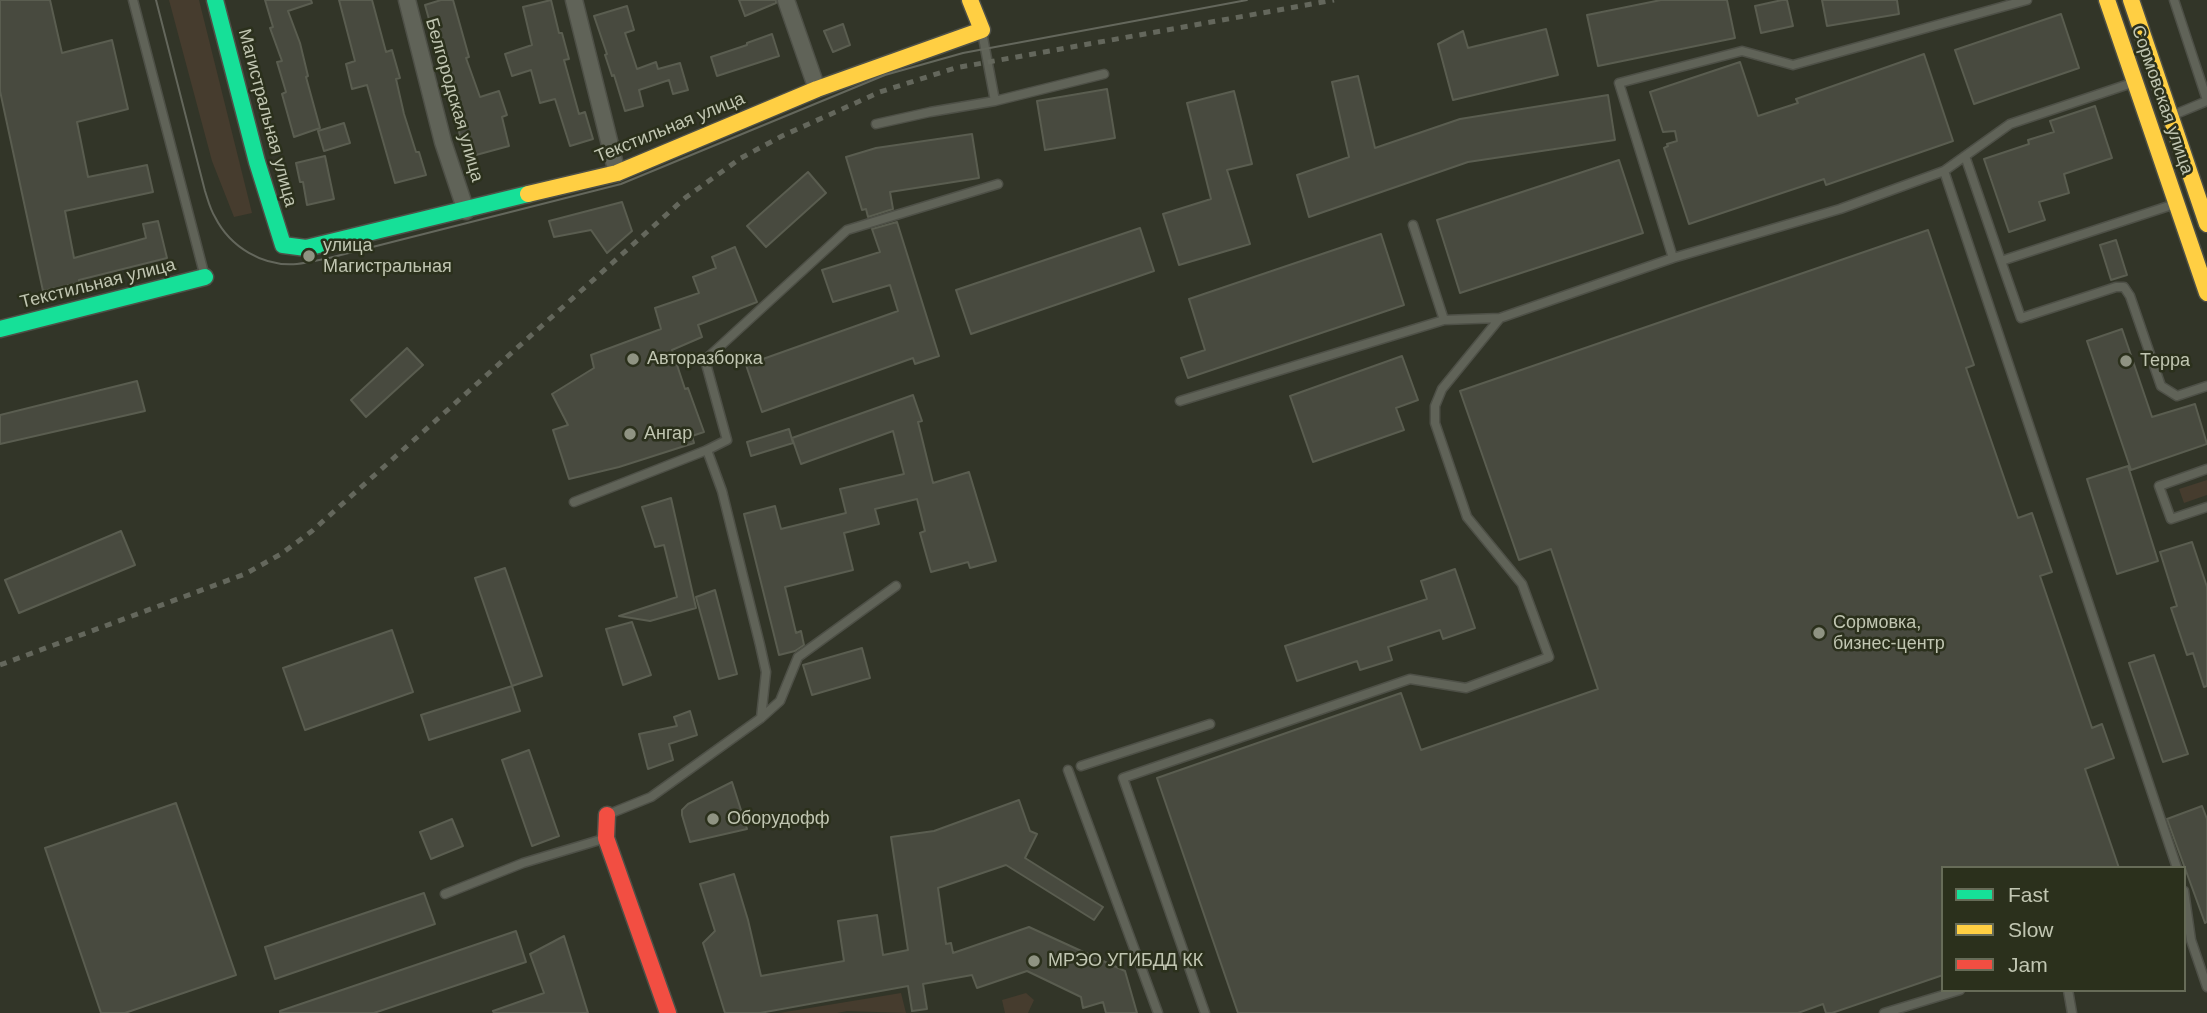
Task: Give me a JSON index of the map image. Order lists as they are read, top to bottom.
{
  "streets": {
    "street": [
      "Белгородская улица",
      "Сормовская улица",
      "Магистральная улица",
      "Текстильная улица"
    ]
  },
  "crossings": [
    ["Белгородская улица", "Текстильная улица"],
    ["Магистральная улица", "Текстильная улица"]
  ],
  "places": [
    "улица Магистральная",
    "Авторазборка",
    "Терра",
    "Ангар",
    "Сормовка, бизнес-центр",
    "Оборудофф",
    "МРЭО УГИБДД КК"
  ],
  "legend": ["Fast", "Slow", "Jam"]
}
